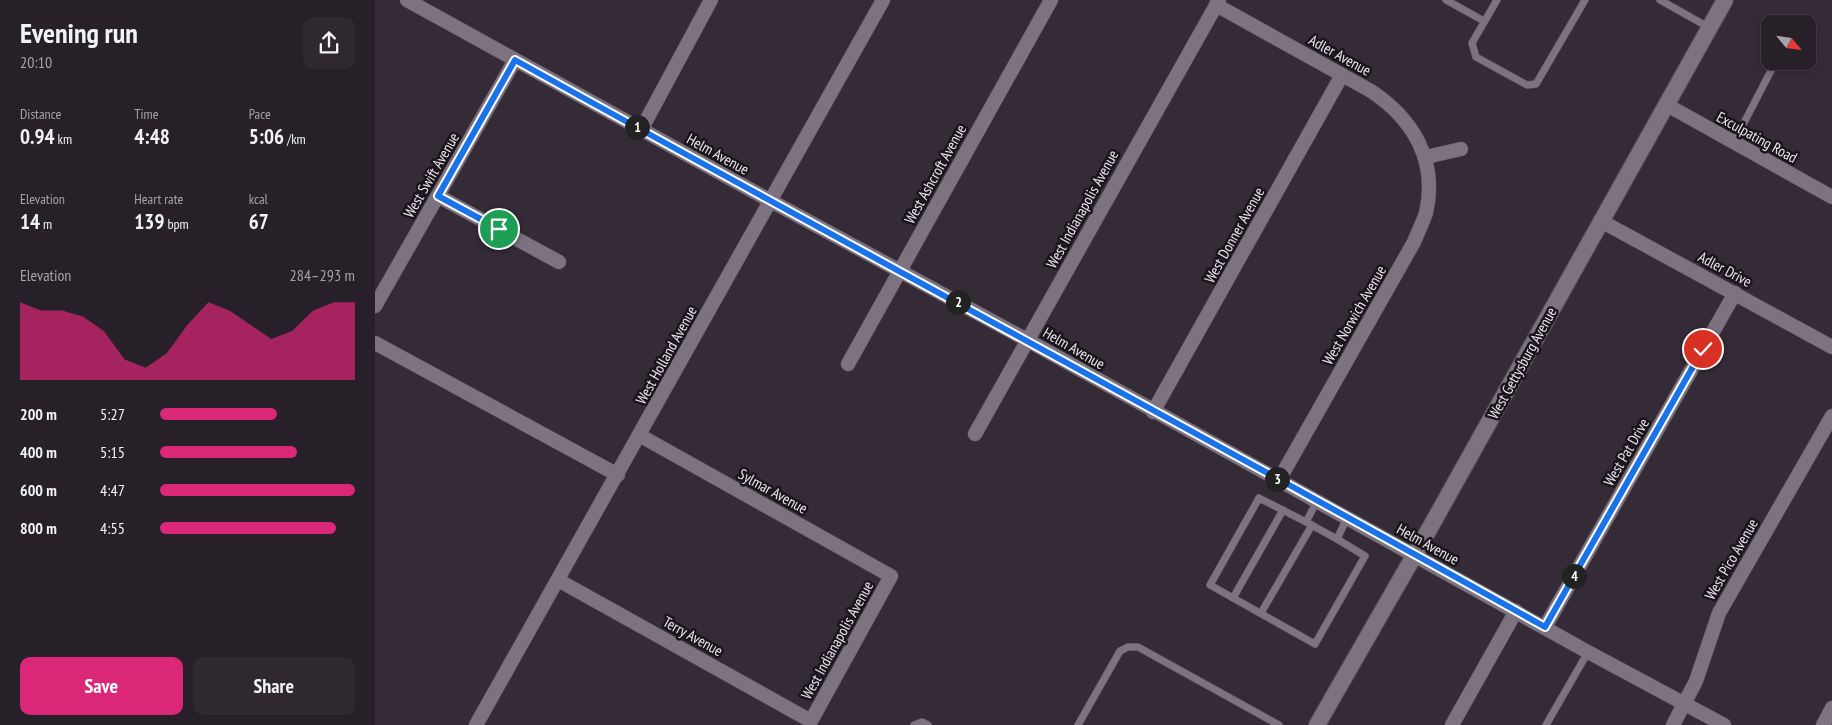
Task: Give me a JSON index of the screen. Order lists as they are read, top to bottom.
{
  "streets": {
    "street": [
      "Adler Avenue",
      "Exculpating Road",
      "Helm Avenue",
      "West Ashcroft Avenue",
      "West Swift Avenue",
      "West Indianapolis Avenue",
      "West Donner Avenue",
      "Adler Drive",
      "West Norwich Avenue",
      "West Holland Avenue",
      "West Gettysburg Avenue",
      "West Pat Drive",
      "Sylmar Avenue",
      "West Pico Avenue",
      "Terry Avenue"
    ]
  },
  "crossings": [
    ["Adler Avenue", "West Indianapolis Avenue"],
    ["Adler Avenue", "West Donner Avenue"],
    ["Adler Avenue", "West Norwich Avenue"],
    ["Exculpating Road", "West Gettysburg Avenue"],
    ["Helm Avenue", "West Ashcroft Avenue"],
    ["Helm Avenue", "West Swift Avenue"],
    ["Helm Avenue", "West Indianapolis Avenue"],
    ["Helm Avenue", "West Donner Avenue"],
    ["Helm Avenue", "West Norwich Avenue"],
    ["Helm Avenue", "West Holland Avenue"],
    ["Helm Avenue", "West Gettysburg Avenue"],
    ["Helm Avenue", "West Pat Drive"],
    ["Helm Avenue", "West Pico Avenue"],
    ["West Indianapolis Avenue", "Sylmar Avenue"],
    ["West Indianapolis Avenue", "Terry Avenue"],
    ["Adler Drive", "West Gettysburg Avenue"],
    ["Adler Drive", "West Pat Drive"],
    ["West Holland Avenue", "Sylmar Avenue"],
    ["West Holland Avenue", "Terry Avenue"]
  ],
  "north": "bottom right",
  "page": {
    "heading": ["Evening run", "20:10"],
    "stats": [
      ["Distance", "0.94 km"],
      ["Time", "4:48"],
      ["Pace", "5:06 /km"],
      ["Elevation", "14 m"],
      ["Heart rate", "139 bpm"],
      ["kcal", "67"]
    ],
    "pins": [
      "1",
      "2",
      "3",
      "4"
    ],
    "chart": ["Elevation", "284–293 m"],
    "list": [
      {
        "name": "200 m",
        "note": "5:27"
      },
      {
        "name": "400 m",
        "note": "5:15"
      },
      {
        "name": "600 m",
        "note": "4:47"
      },
      {
        "name": "800 m",
        "note": "4:55"
      }
    ],
    "buttons": ["Save", "Share"]
  }
}
